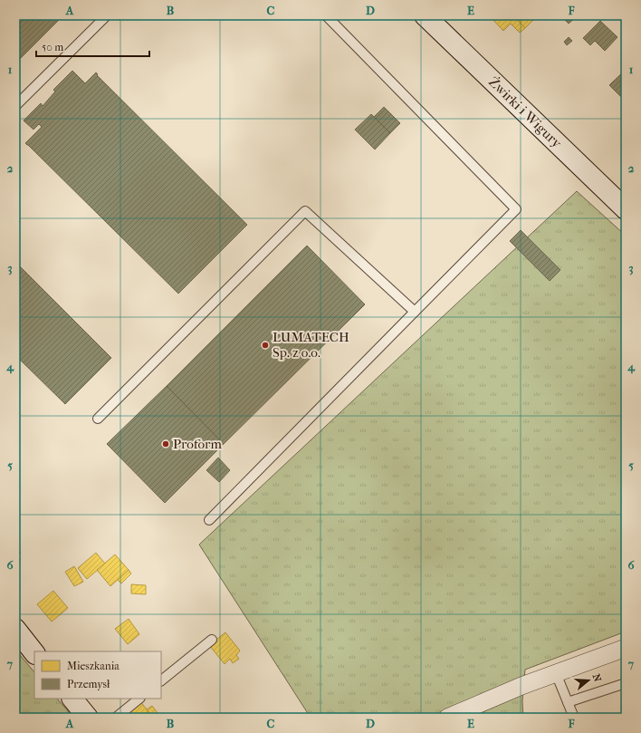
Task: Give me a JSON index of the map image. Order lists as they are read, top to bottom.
{
  "streets": {
    "street": ["Żwirki i Wigury"]
  },
  "places": ["LUMATECH Sp. z o.o.", "Proform"],
  "legend": ["Mieszkania", "Przemysł"],
  "scale_bar": "50 m",
  "north": "right",
  "grid": {
    "columns": [
      "A",
      "B",
      "C",
      "D",
      "E",
      "F"
    ],
    "rows": [
      "1",
      "2",
      "3",
      "4",
      "5",
      "6",
      "7"
    ]
  }
}
